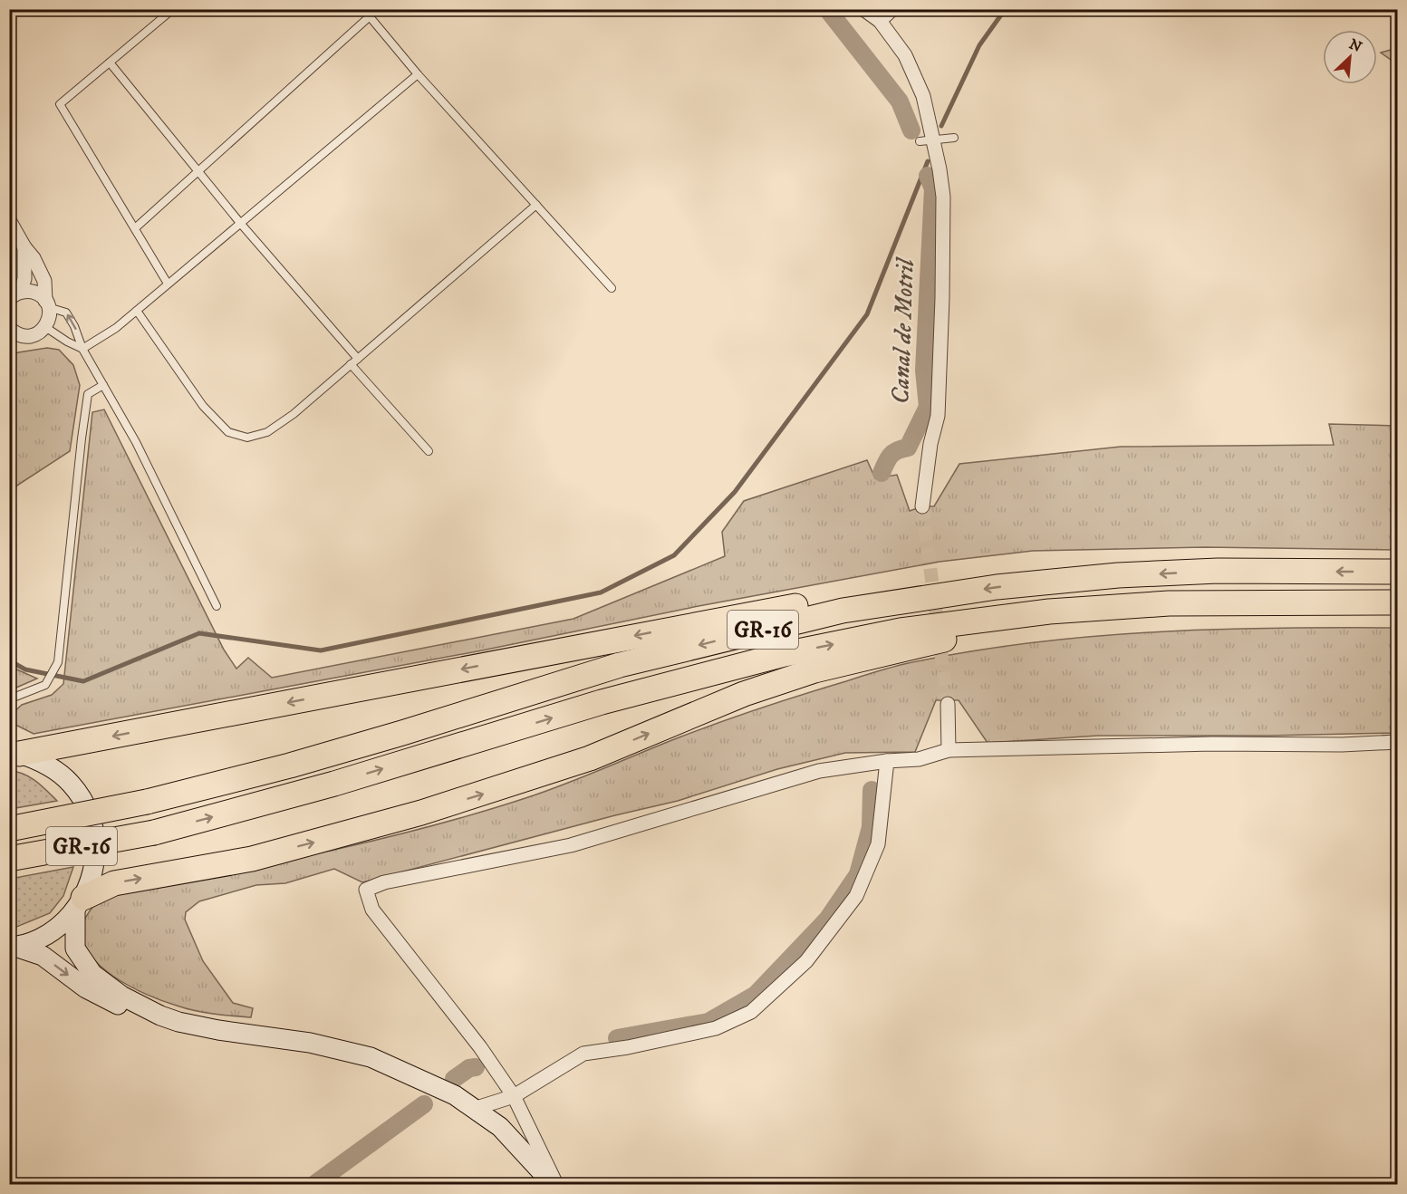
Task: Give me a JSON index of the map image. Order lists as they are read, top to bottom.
{
  "streets": {
    "highway": ["GR-16"]
  },
  "water": ["Canal de Motril"],
  "north": "top right"
}
